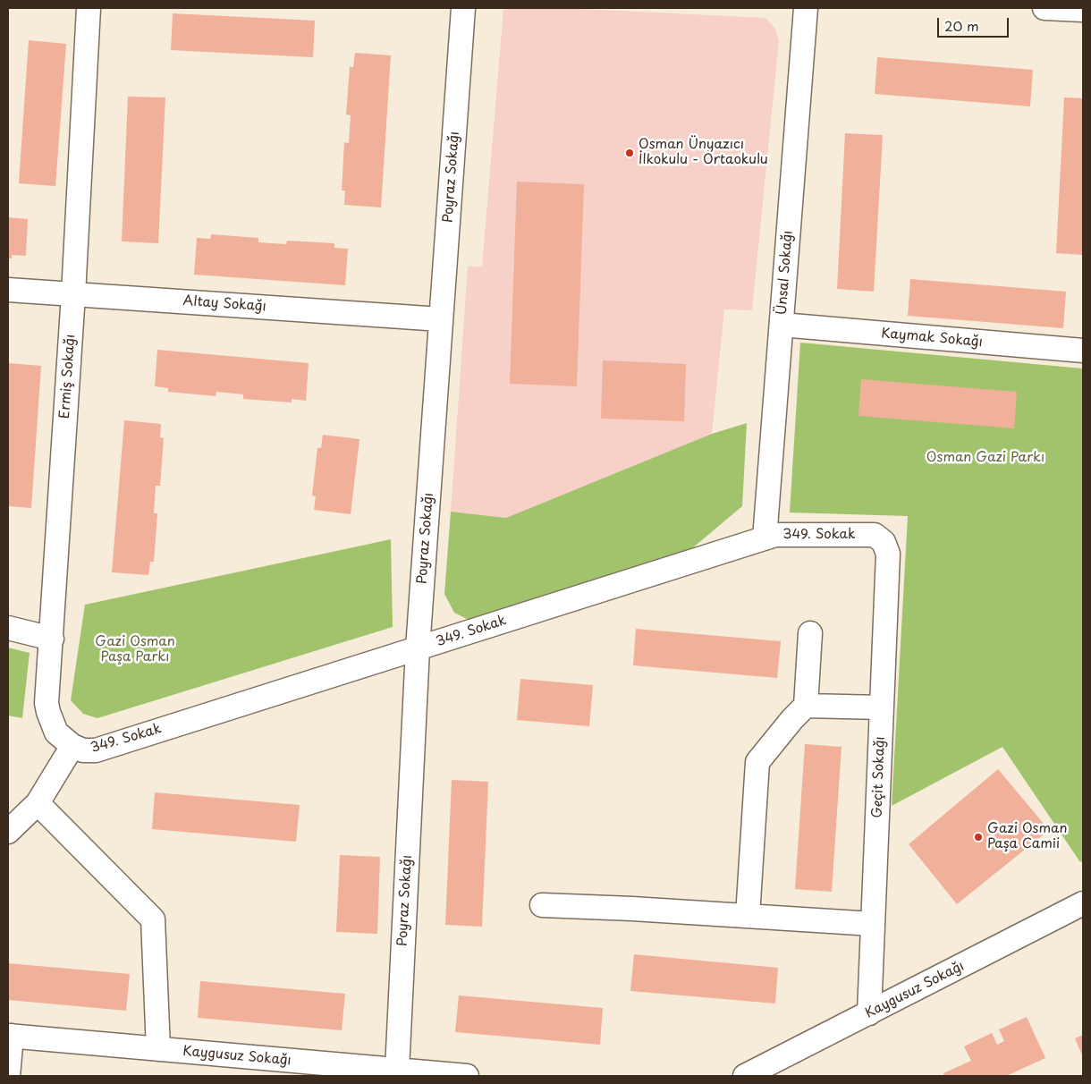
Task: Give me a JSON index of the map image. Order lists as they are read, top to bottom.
{
  "streets": {
    "street": [
      "Poyraz Sokağı",
      "Ünsal Sokağı",
      "Altay Sokağı",
      "Kaymak Sokağı",
      "Ermiş Sokağı",
      "349. Sokak",
      "Geçit Sokağı",
      "Kaygusuz Sokağı"
    ]
  },
  "crossings": [
    ["Poyraz Sokağı", "Altay Sokağı"],
    ["Poyraz Sokağı", "349. Sokak"],
    ["Poyraz Sokağı", "Kaygusuz Sokağı"],
    ["Ünsal Sokağı", "Kaymak Sokağı"],
    ["Ünsal Sokağı", "349. Sokak"],
    ["Altay Sokağı", "Ermiş Sokağı"],
    ["Ermiş Sokağı", "349. Sokak"],
    ["349. Sokak", "Geçit Sokağı"],
    ["Geçit Sokağı", "Kaygusuz Sokağı"]
  ],
  "parks": ["Osman Gazi Parkı", "Gazi Osman Paşa Parkı"],
  "places": ["Osman Ünyazıcı İlkokulu - Ortaokulu", "Gazi Osman Paşa Camii"],
  "scale_bar": "20 m"
}
